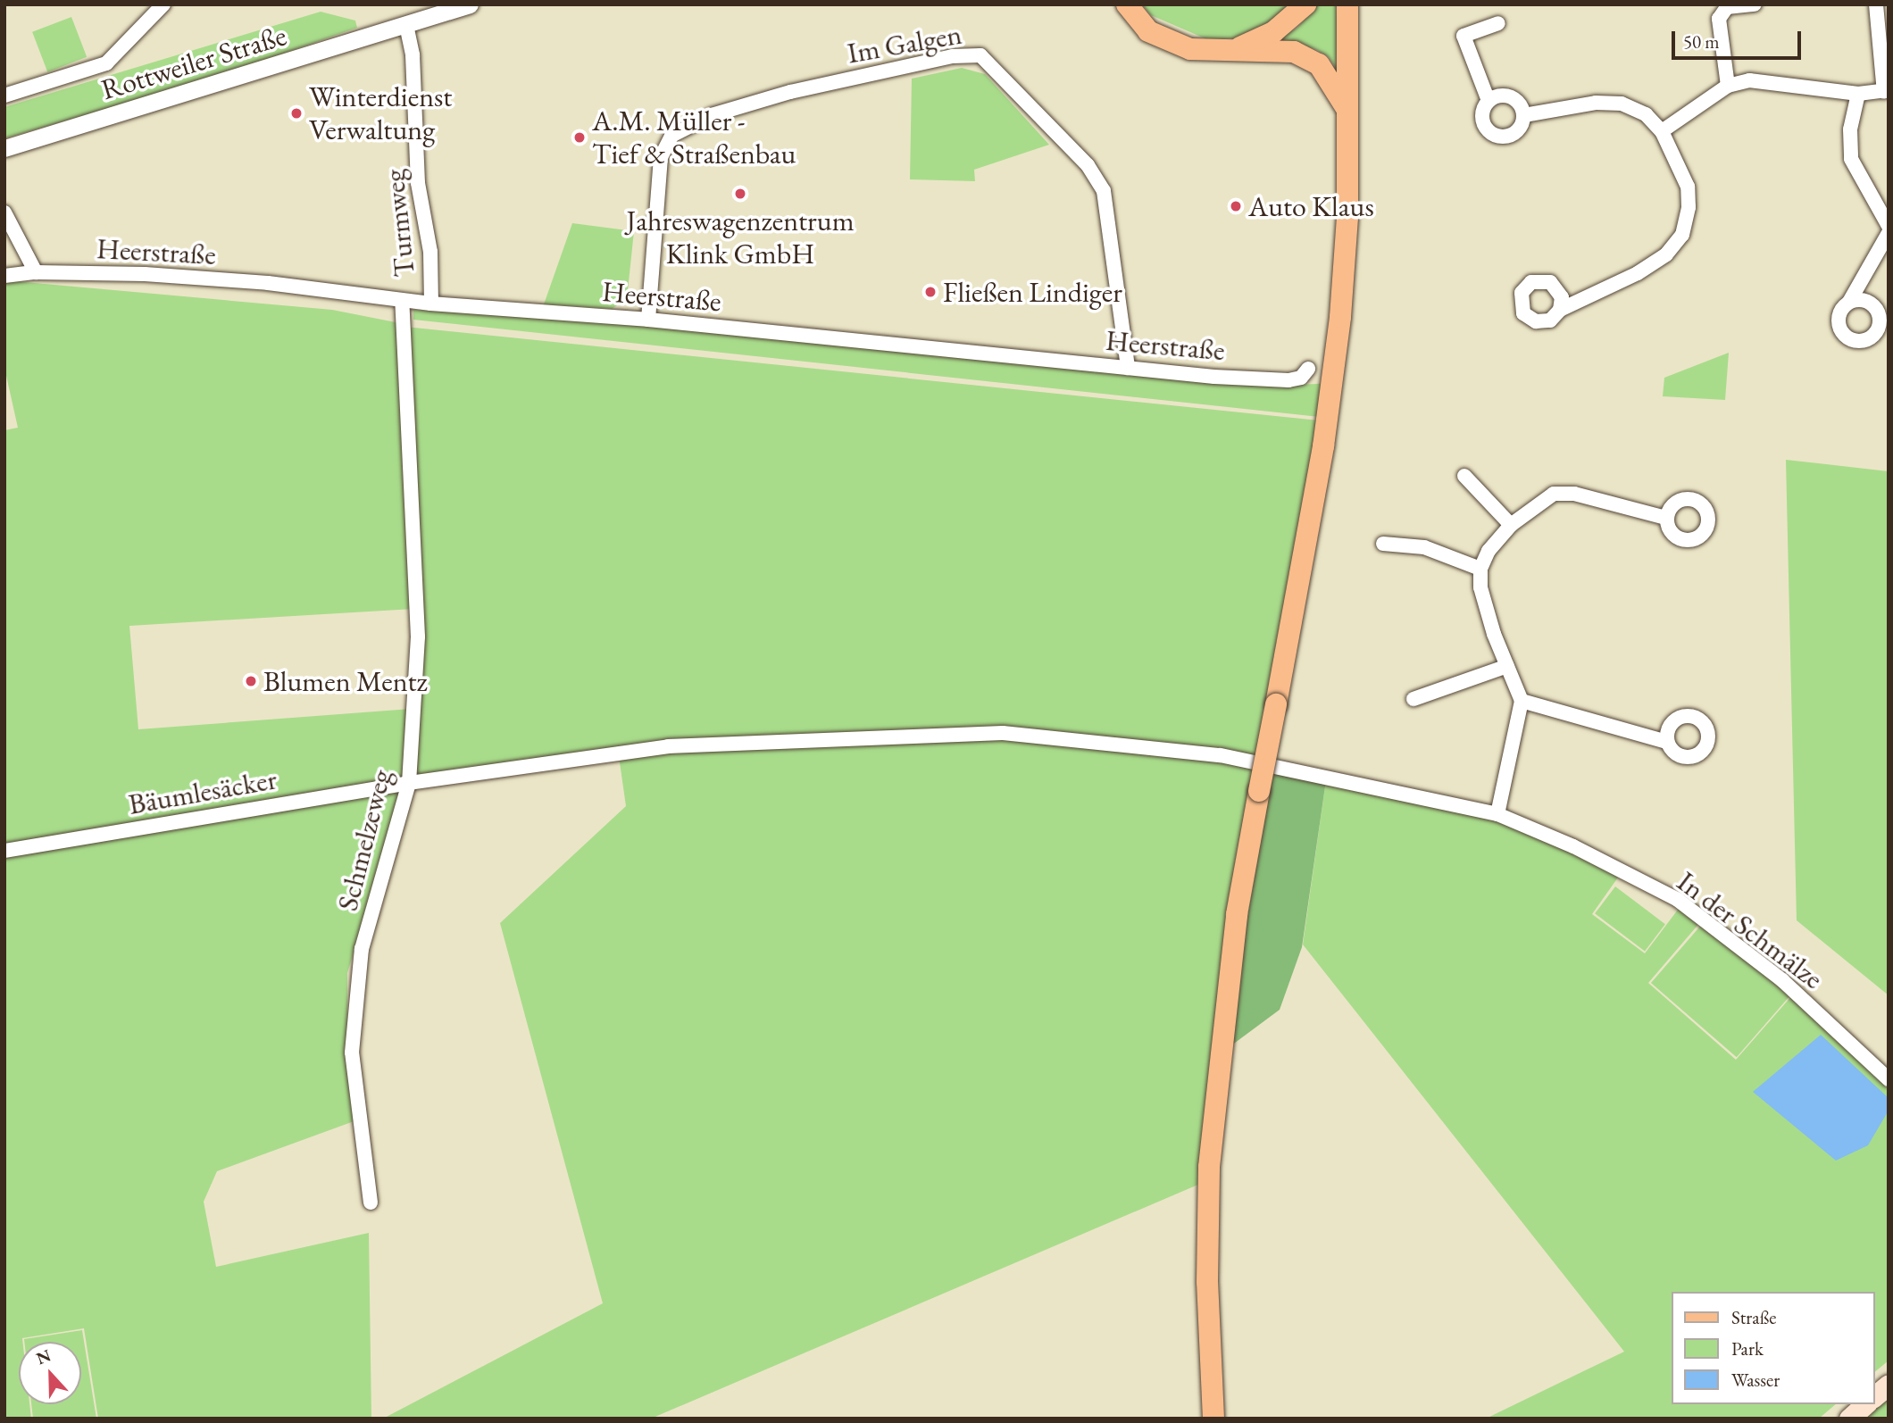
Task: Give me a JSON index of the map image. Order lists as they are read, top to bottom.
{
  "streets": {
    "street": [
      "Im Galgen",
      "Rottweiler Straße",
      "Turmweg",
      "Heerstraße",
      "Bäumlesäcker",
      "Schmelzeweg",
      "In der Schmälze"
    ]
  },
  "crossings": [
    ["Im Galgen", "Heerstraße"],
    ["Rottweiler Straße", "Turmweg"],
    ["Turmweg", "Heerstraße"],
    ["Heerstraße", "Schmelzeweg"],
    ["Bäumlesäcker", "Schmelzeweg"],
    ["Bäumlesäcker", "In der Schmälze"]
  ],
  "places": [
    "Winterdienst Verwaltung",
    "A.M. Müller - Tief & Straßenbau",
    "Jahreswagenzentrum Klink GmbH",
    "Auto Klaus",
    "Fließen Lindiger",
    "Blumen Mentz"
  ],
  "legend": ["Straße", "Park", "Wasser"],
  "scale_bar": "50 m",
  "north": "top"
}
